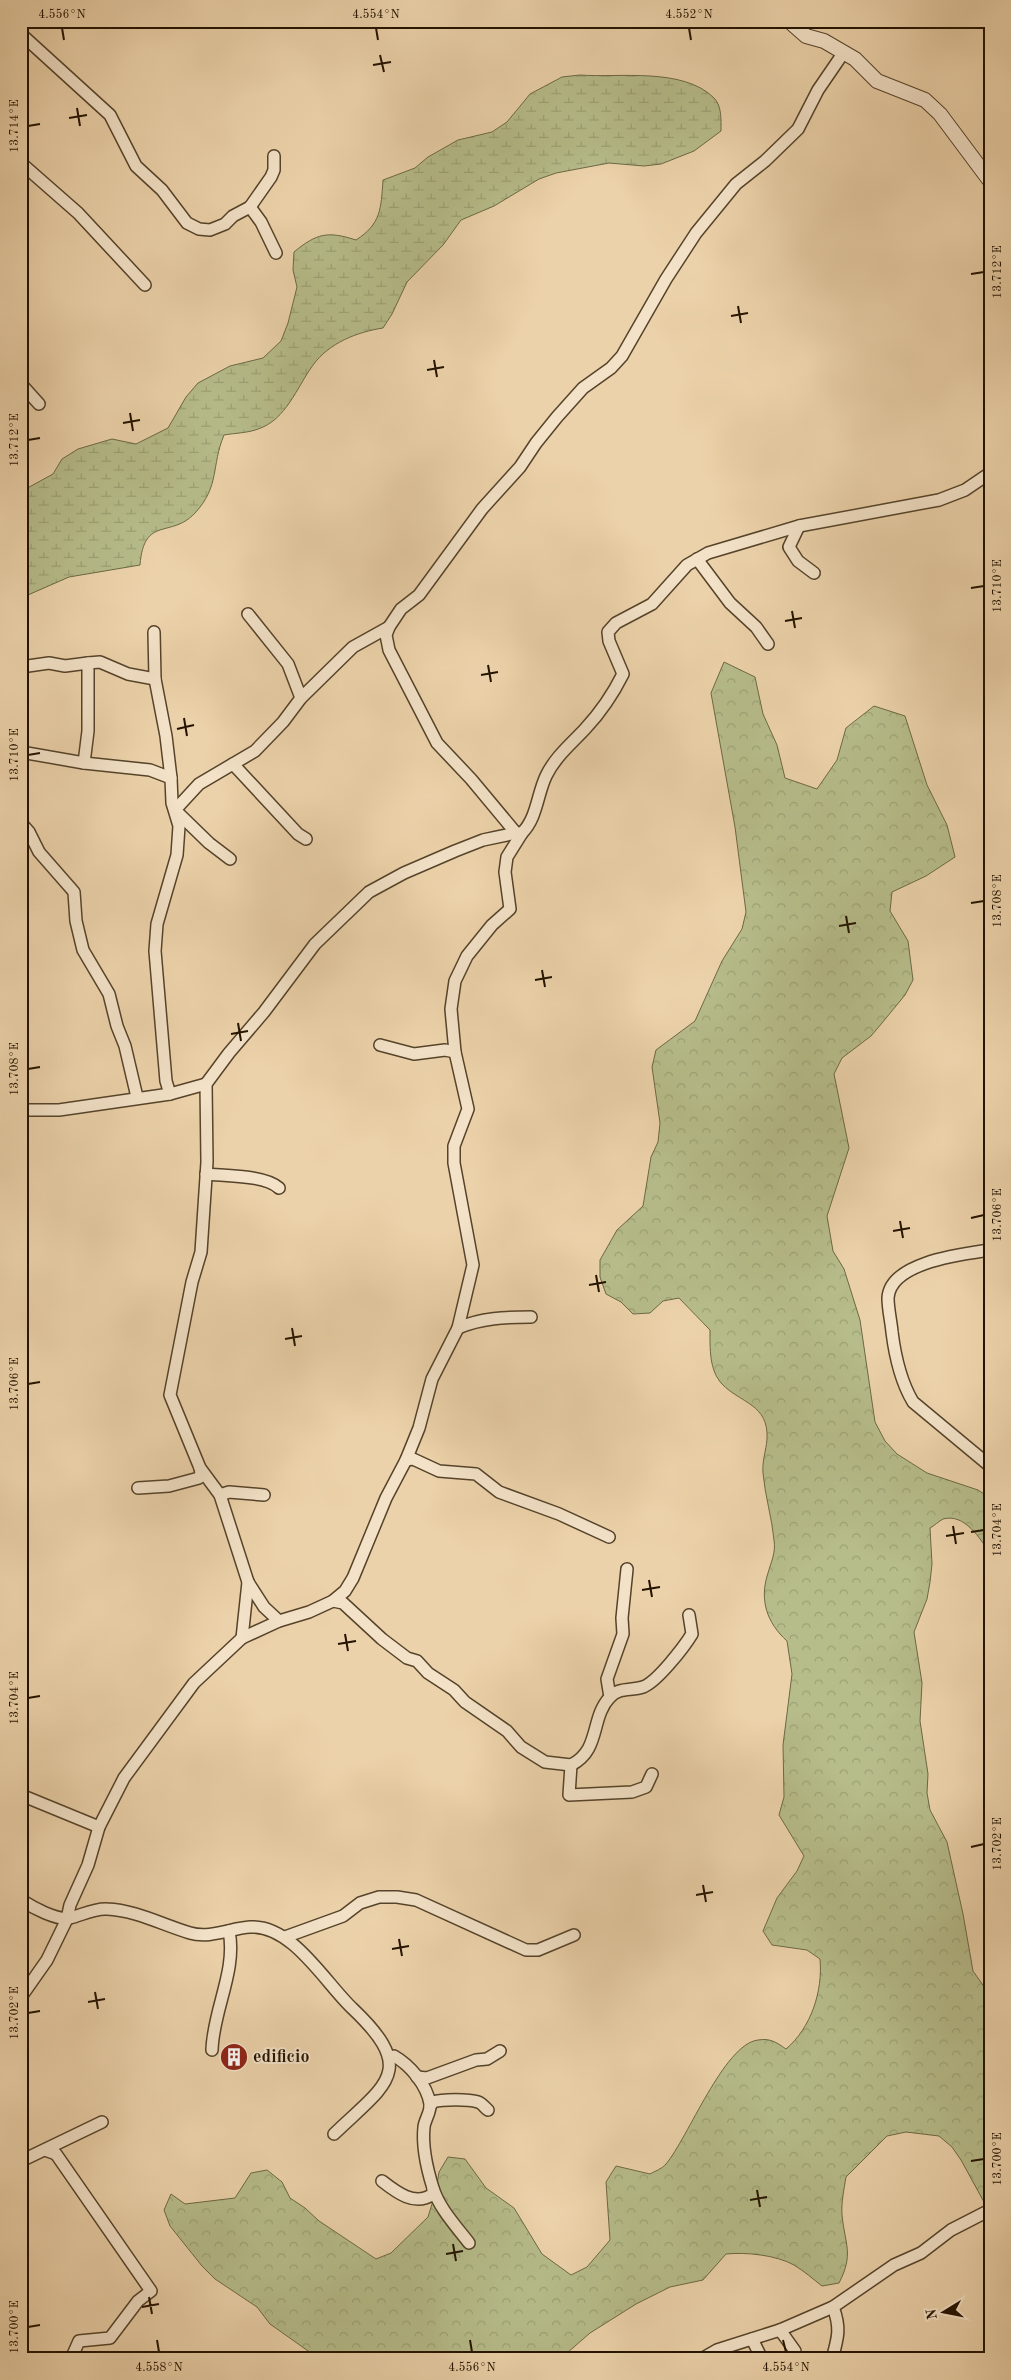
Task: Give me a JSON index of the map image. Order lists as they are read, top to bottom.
{
  "places": {
    "building": ["edificio"]
  },
  "north": "left",
  "coordinates": [
    "4.556°N",
    "4.554°N",
    "4.552°N",
    "13.714°E",
    "13.712°E",
    "13.710°E",
    "13.708°E",
    "13.706°E",
    "13.704°E",
    "13.702°E",
    "13.700°E",
    "4.558°N"
  ]
}
